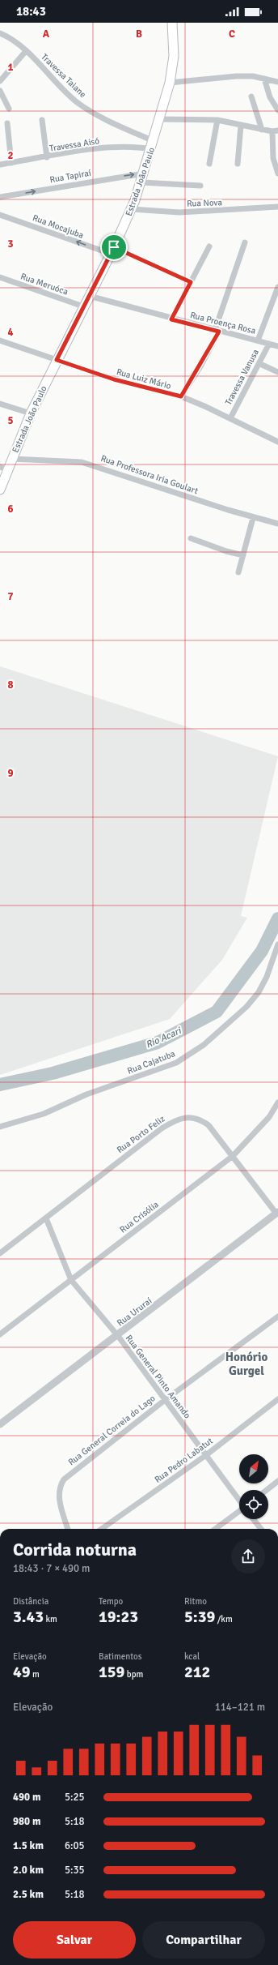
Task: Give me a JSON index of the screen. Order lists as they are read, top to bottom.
{
  "streets": {
    "main road": ["Estrada João Paulo"],
    "street": [
      "Travessa Taiane",
      "Travessa Aisó",
      "Rua Tapiraí",
      "Rua Nova",
      "Rua Mocajuba",
      "Rua Meruóca",
      "Rua Proença Rosa",
      "Travessa Vanusa",
      "Rua Luiz Mário",
      "Rua Professora Iria Goulart",
      "Rua Cajatuba",
      "Rua Porto Feliz",
      "Rua Crisólia",
      "Rua Ururaí",
      "Rua General Pinto Amando",
      "Rua General Correia do Lago",
      "Rua Pedro Labatut"
    ]
  },
  "crossings": [
    ["Travessa Taiane", "Travessa Aisó"],
    ["Travessa Taiane", "Estrada João Paulo"],
    ["Travessa Aisó", "Estrada João Paulo"],
    ["Rua Tapiraí", "Estrada João Paulo"],
    ["Estrada João Paulo", "Rua Nova"],
    ["Estrada João Paulo", "Rua Mocajuba"],
    ["Estrada João Paulo", "Rua Meruóca"],
    ["Estrada João Paulo", "Rua Proença Rosa"],
    ["Estrada João Paulo", "Rua Luiz Mário"],
    ["Estrada João Paulo", "Rua Professora Iria Goulart"],
    ["Rua Proença Rosa", "Travessa Vanusa"],
    ["Travessa Vanusa", "Rua Luiz Mário"],
    ["Rua Porto Feliz", "Rua Crisólia"],
    ["Rua Porto Feliz", "Rua Ururaí"],
    ["Rua Porto Feliz", "Rua General Pinto Amando"],
    ["Rua Crisólia", "Rua General Pinto Amando"],
    ["Rua Ururaí", "Rua General Pinto Amando"],
    ["Rua General Pinto Amando", "Rua General Correia do Lago"],
    ["Rua General Pinto Amando", "Rua Pedro Labatut"]
  ],
  "one_way": ["Rua Tapiraí", "Rua Mocajuba"],
  "districts": ["Honório Gurgel"],
  "water": ["Rio Acari"],
  "north": "top right",
  "page": {
    "status": "18:43",
    "heading": ["Corrida noturna", "18:43 · 7 × 490 m"],
    "stats": [
      ["Distância", "3.43 km"],
      ["Tempo", "19:23"],
      ["Ritmo", "5:39 /km"],
      ["Elevação", "49 m"],
      ["Batimentos", "159 bpm"],
      ["kcal", "212"]
    ],
    "chart": ["Elevação", "114–121 m"],
    "list": [
      {
        "name": "490 m",
        "note": "5:25"
      },
      {
        "name": "980 m",
        "note": "5:18"
      },
      {
        "name": "1.5 km",
        "note": "6:05"
      },
      {
        "name": "2.0 km",
        "note": "5:35"
      },
      {
        "name": "2.5 km",
        "note": "5:18"
      }
    ],
    "buttons": ["Salvar", "Compartilhar"]
  },
  "grid": {
    "columns": ["A", "B", "C"],
    "rows": [
      "1",
      "2",
      "3",
      "4",
      "5",
      "6",
      "7",
      "8",
      "9"
    ]
  }
}
